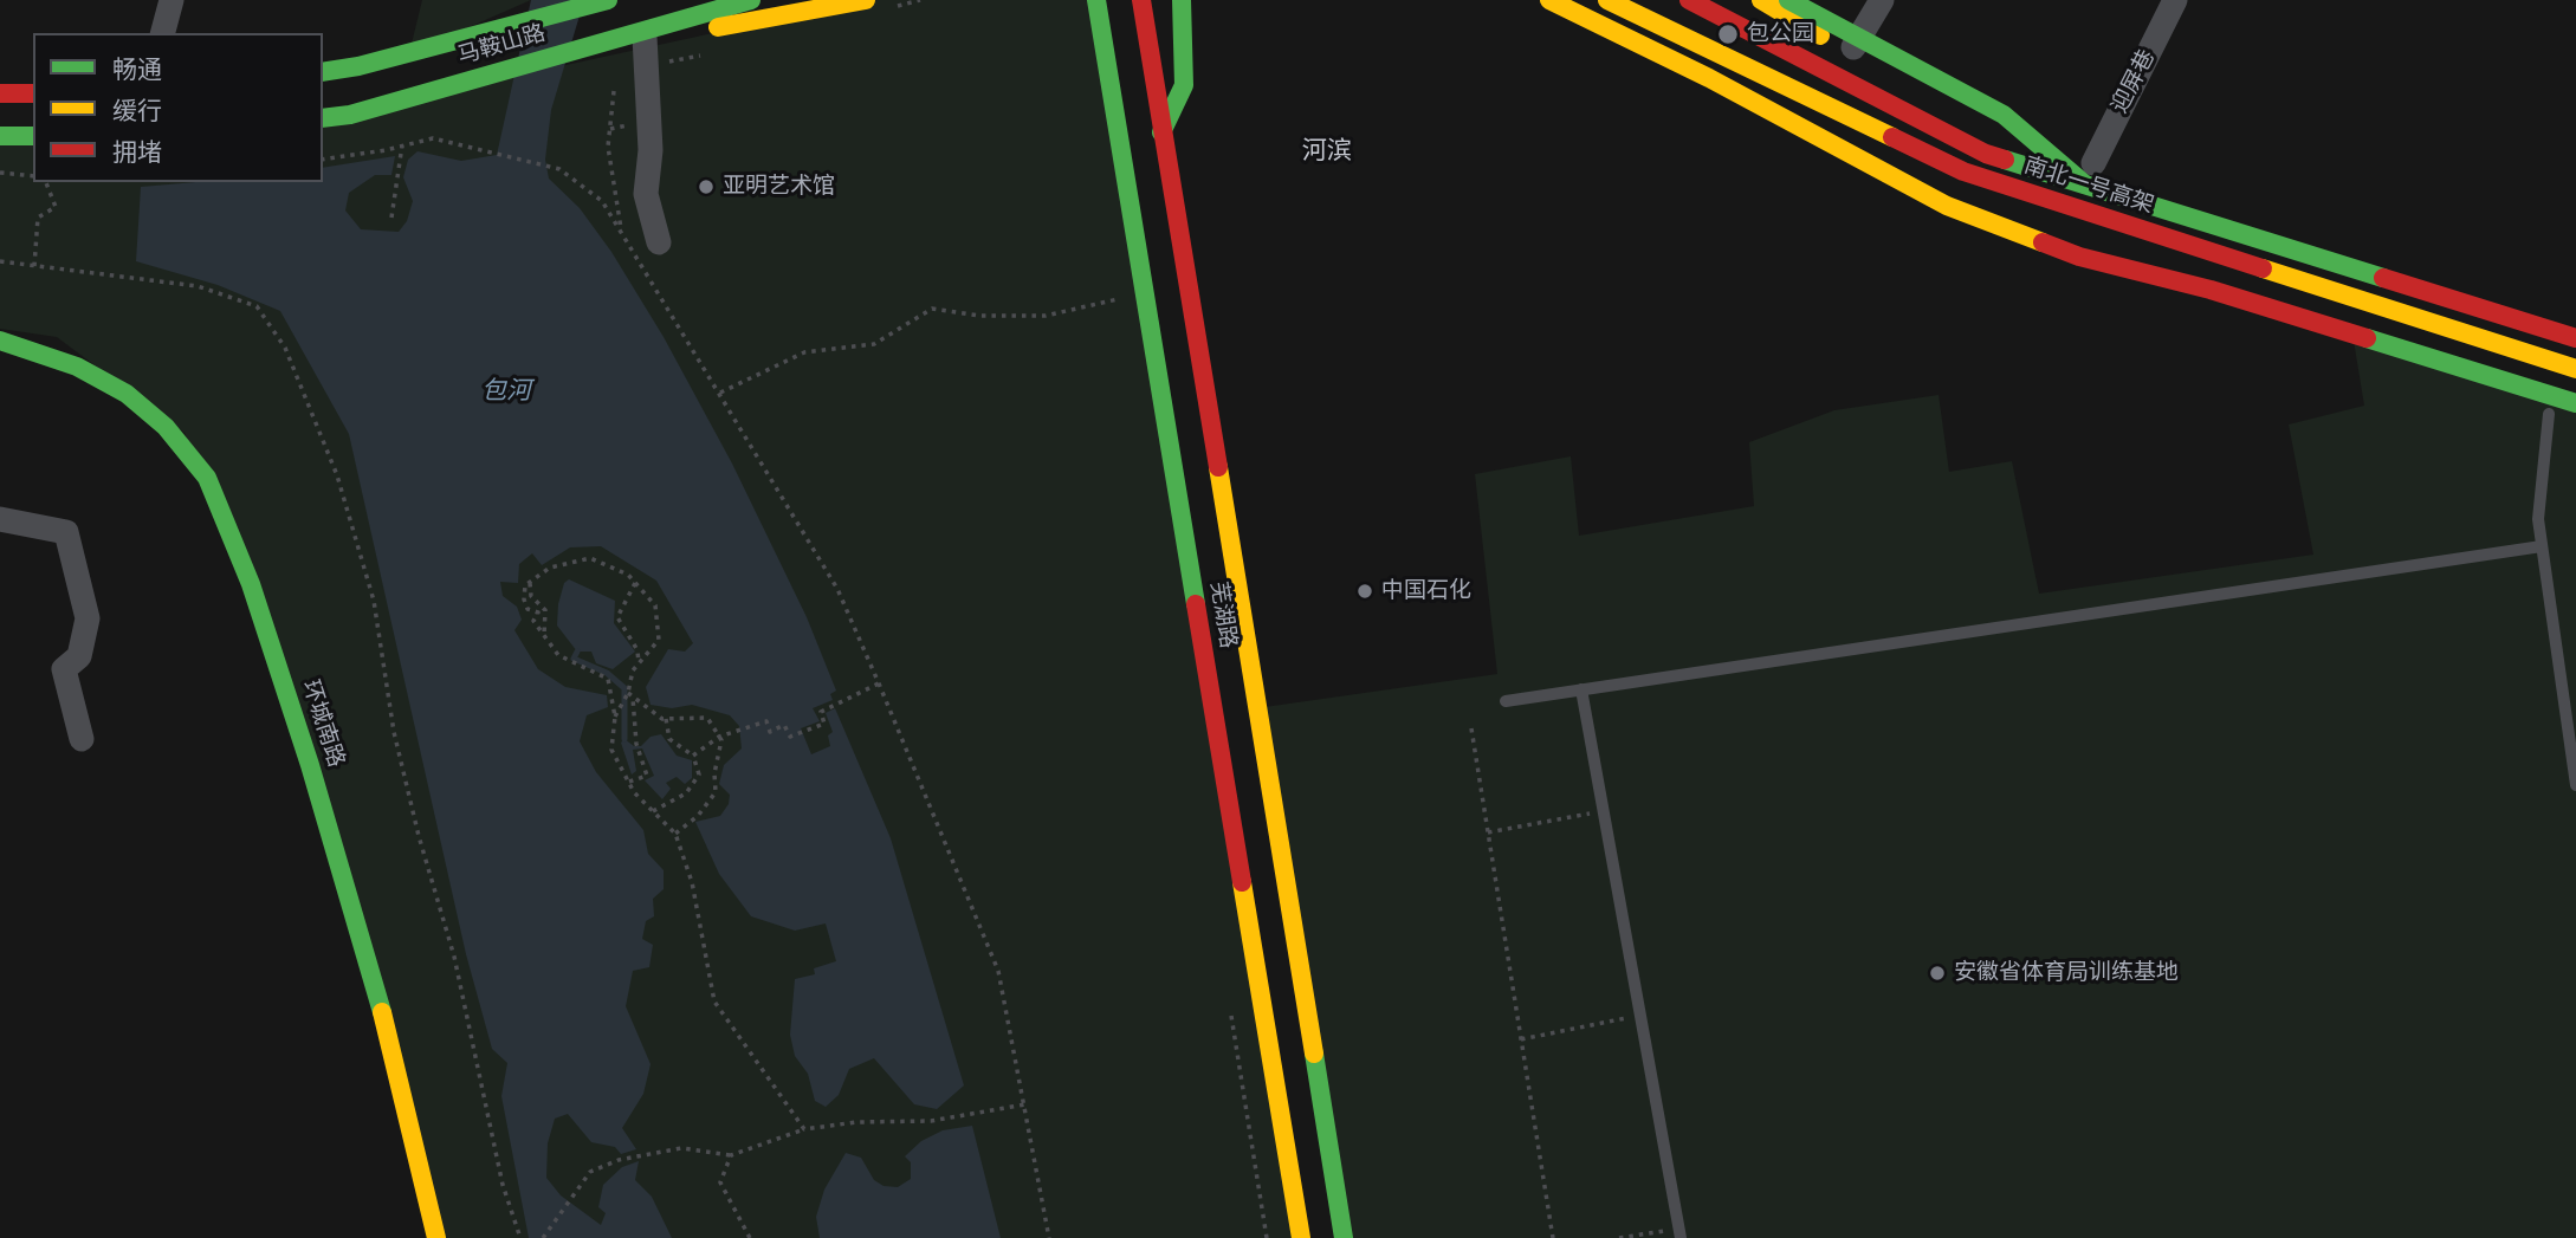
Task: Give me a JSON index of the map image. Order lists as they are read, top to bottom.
{
  "streets": {
    "main road": [
      "马鞍山路",
      "南北一号高架",
      "芜湖路",
      "环城南路"
    ],
    "street": ["迎屏巷"]
  },
  "crossings": [
    ["迎屏巷", "南北一号高架"]
  ],
  "districts": ["河滨"],
  "water": ["包河"],
  "places": [
    "包公园",
    "亚明艺术馆",
    "中国石化",
    "安徽省体育局训练基地"
  ],
  "legend": ["畅通", "缓行", "拥堵"]
}
